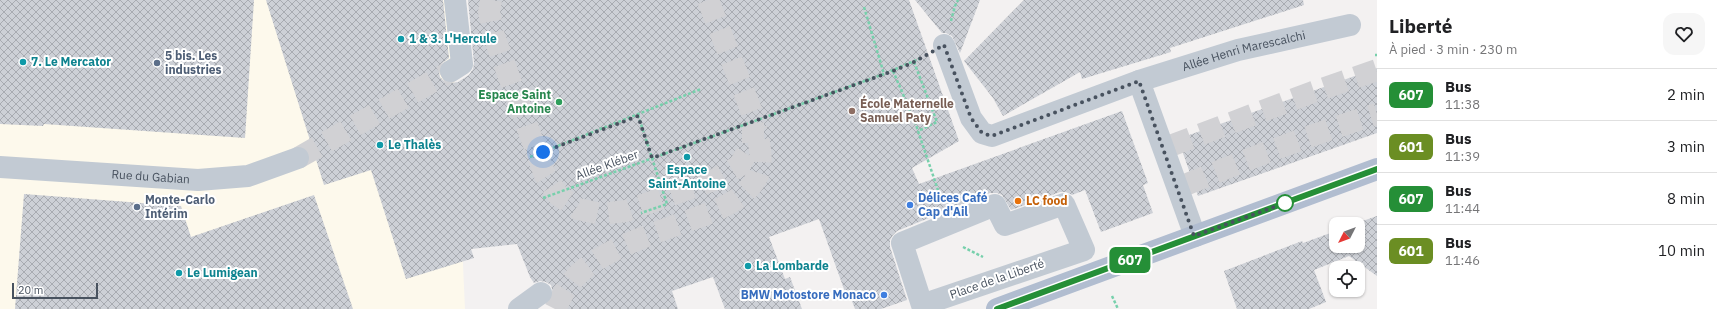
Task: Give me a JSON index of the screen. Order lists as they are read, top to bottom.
{
  "streets": {
    "street": ["Allée Henri Marescalchi", "Rue du Gabian", "Place de la Liberté"],
    "path": ["Allée Kléber"]
  },
  "crossings": [
    ["Allée Henri Marescalchi", "Allée Kléber"]
  ],
  "places": [
    "1 & 3. L'Hercule",
    "7. Le Mercator",
    "5 bis. Les industries",
    "Espace Saint Antoine",
    "École Maternelle Samuel Paty",
    "Le Thalès",
    "Espace Saint-Antoine",
    "LC food",
    "Délices Café Cap d'Ail",
    "Monte-Carlo Intérim",
    "La Lombarde",
    "Le Lumigean",
    "BMW Motostore Monaco"
  ],
  "lines": ["bus line 607"],
  "scale_bar": "20 m",
  "north": "bottom left",
  "page": {
    "on_map": "607",
    "heading": ["Liberté", "À pied · 3 min · 230 m"],
    "list": [
      {
        "mark": "607",
        "name": "Bus",
        "note": "11:38",
        "value": "2 min"
      },
      {
        "mark": "601",
        "name": "Bus",
        "note": "11:39",
        "value": "3 min"
      },
      {
        "mark": "607",
        "name": "Bus",
        "note": "11:44",
        "value": "8 min"
      },
      {
        "mark": "601",
        "name": "Bus",
        "note": "11:46",
        "value": "10 min"
      }
    ],
    "scale": "20 m"
  }
}
